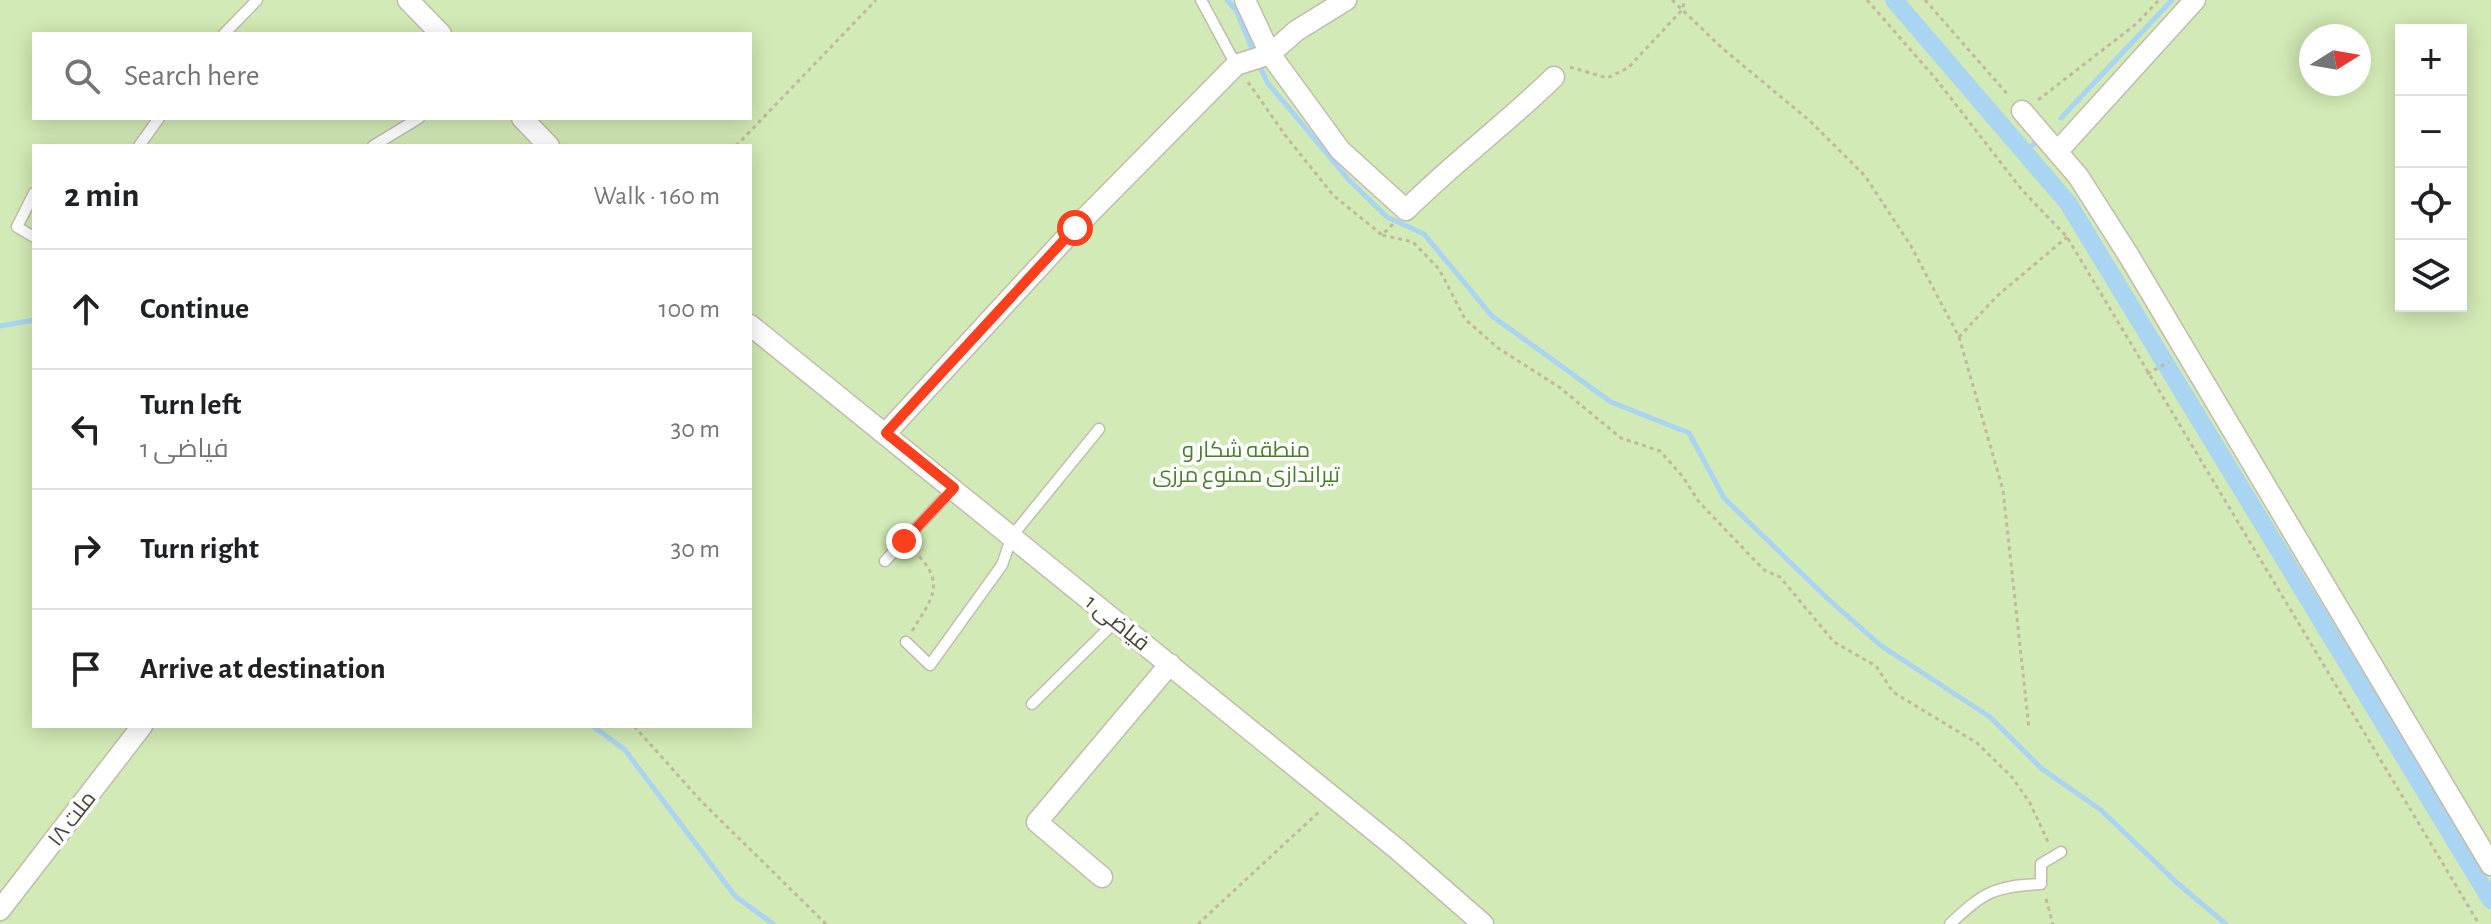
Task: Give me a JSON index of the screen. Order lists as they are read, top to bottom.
{
  "streets": {
    "street": ["فیاضی 1", "ملت ۱۸"]
  },
  "parks": ["منطقه شکار و تیراندازی ممنوع مرزی"],
  "north": "right",
  "page": {
    "map_buttons": ["+", "−"],
    "search": "Search here",
    "heading": ["2 min", "Walk · 160 m"],
    "list": [
      ["Continue", "100 m"],
      ["Turn left", "فیاضی 1", "30 m"],
      ["Turn right", "30 m"],
      "Arrive at destination"
    ]
  }
}
